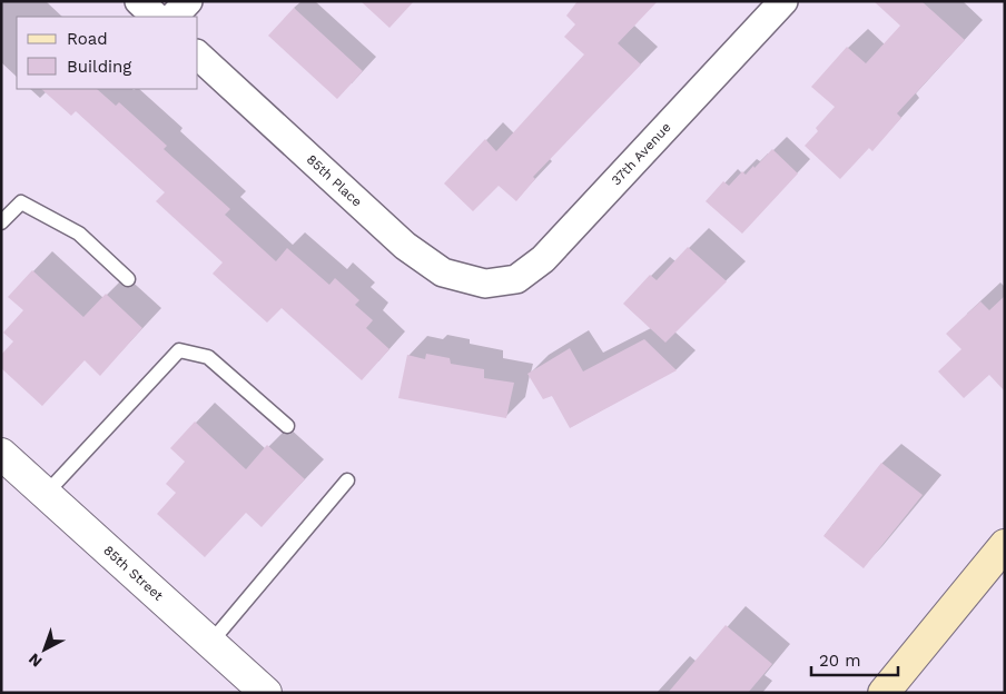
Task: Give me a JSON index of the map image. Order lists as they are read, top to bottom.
{
  "streets": {
    "street": ["37th Avenue", "85th Place", "85th Street"]
  },
  "crossings": [
    ["37th Avenue", "85th Place"]
  ],
  "legend": ["Road", "Building"],
  "scale_bar": "20 m",
  "north": "bottom left"
}
